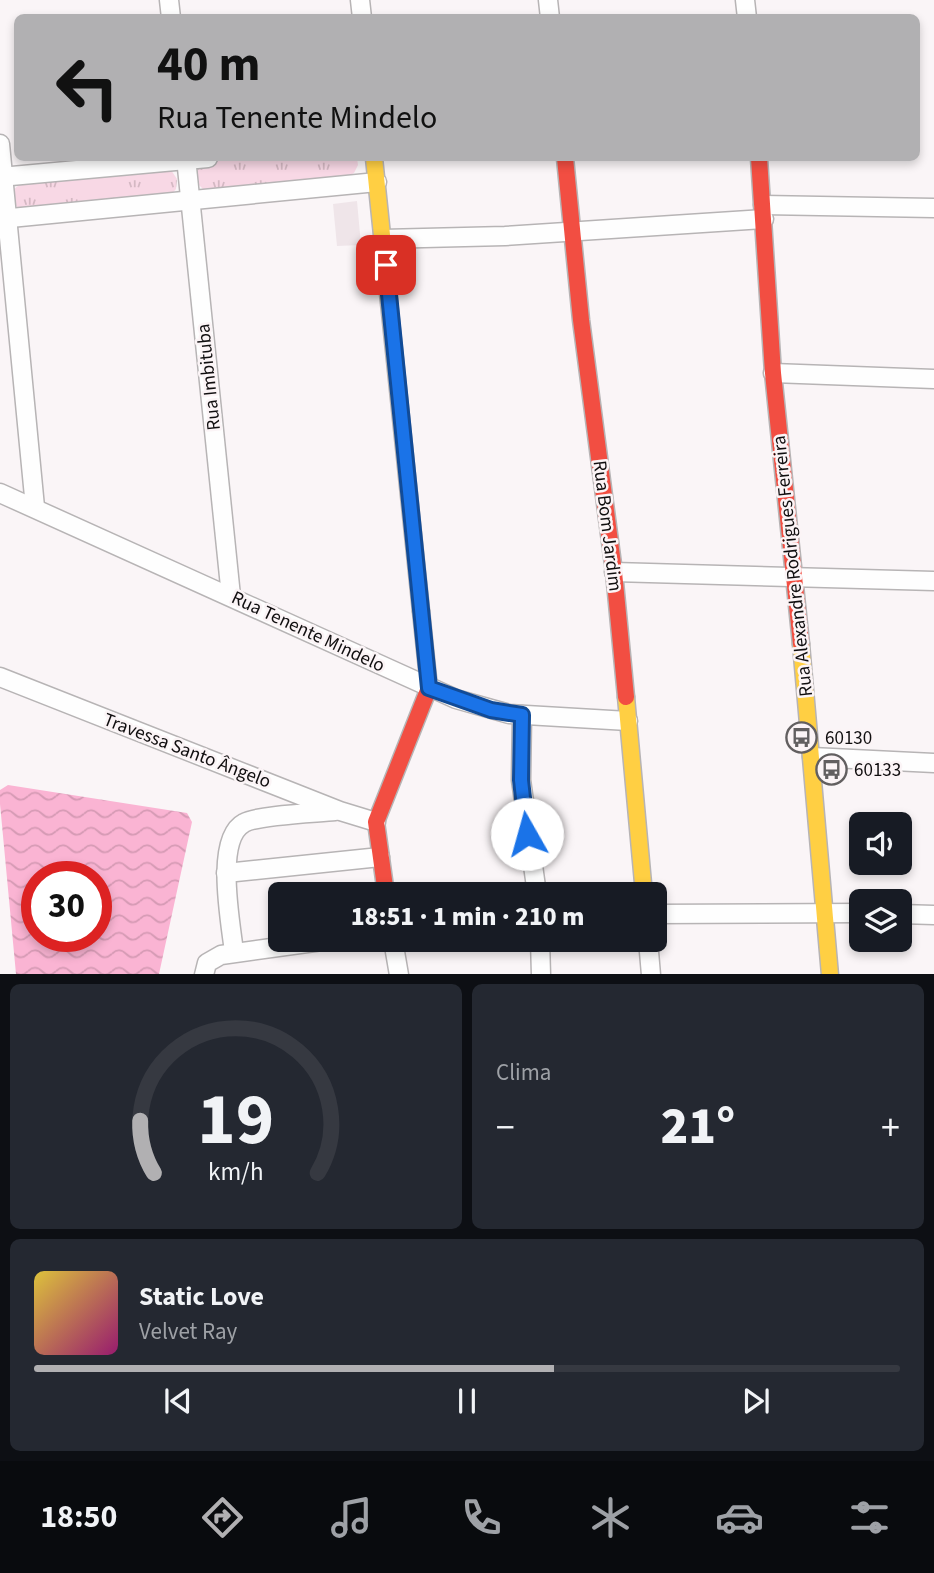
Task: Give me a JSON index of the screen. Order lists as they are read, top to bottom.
{
  "streets": {
    "street": [
      "Rua Imbituba",
      "Rua Bom Jardim",
      "Rua Alexandre Rodrigues Ferreira",
      "Rua Tenente Mindelo",
      "Travessa Santo Ângelo"
    ]
  },
  "crossings": [
    ["Rua Imbituba", "Rua Tenente Mindelo"],
    ["Rua Bom Jardim", "Rua Tenente Mindelo"]
  ],
  "places": {
    "bus stop": ["60130", "60133"]
  },
  "page": {
    "turn": ["40 m", "Rua Tenente Mindelo"],
    "limit": "30",
    "trip": "18:51 · 1 min · 210 m",
    "tile": "Clima",
    "heat": ["−", "21°", "+"],
    "song": ["Static Love", "Velvet Ray"],
    "tabs": "18:50",
    "gauge": ["19", "km/h"]
  }
}
